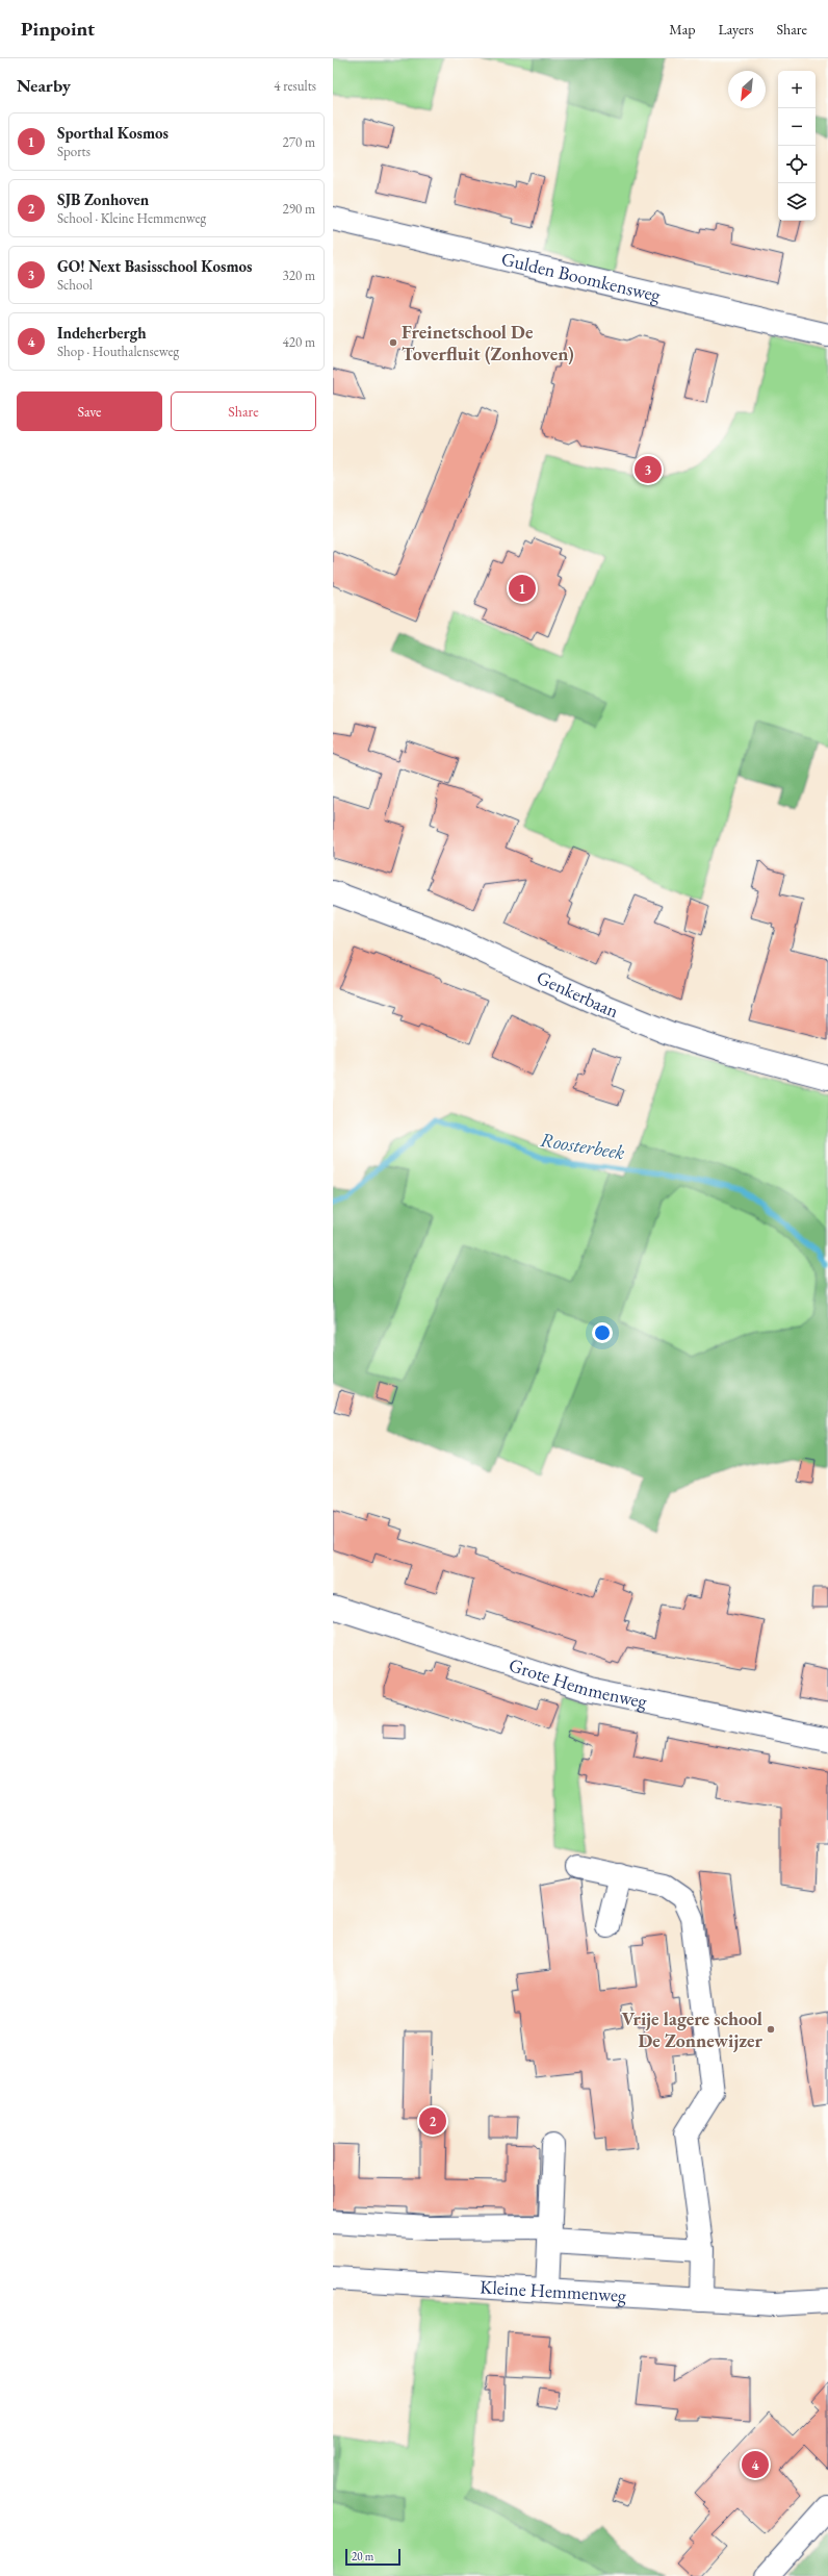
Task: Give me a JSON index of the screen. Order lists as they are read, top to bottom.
{
  "streets": {
    "street": [
      "Gulden Boomkensweg",
      "Genkerbaan",
      "Grote Hemmenweg",
      "Kleine Hemmenweg"
    ]
  },
  "water": ["Roosterbeek"],
  "places": ["Freinetschool De Toverfluit (Zonhoven)", "Vrije lagere school De Zonnewijzer"],
  "scale_bar": "20 m",
  "north": "bottom left",
  "page": {
    "header": "Pinpoint",
    "nav": ["Map", "Layers", "Share"],
    "heading": ["Nearby", "4 results"],
    "map_buttons": ["+", "−"],
    "list": [
      {
        "mark": "1",
        "name": "Sporthal Kosmos",
        "note": "Sports",
        "value": "270 m"
      },
      {
        "mark": "2",
        "name": "SJB Zonhoven",
        "note": "School · Kleine Hemmenweg",
        "value": "290 m"
      },
      {
        "mark": "3",
        "name": "GO! Next Basisschool Kosmos",
        "note": "School",
        "value": "320 m"
      },
      {
        "mark": "4",
        "name": "Indeherbergh",
        "note": "Shop · Houthalenseweg",
        "value": "420 m"
      }
    ],
    "buttons": ["Save", "Share"],
    "pins": [
      "3",
      "1",
      "2",
      "4"
    ],
    "scale": "20 m"
  }
}
